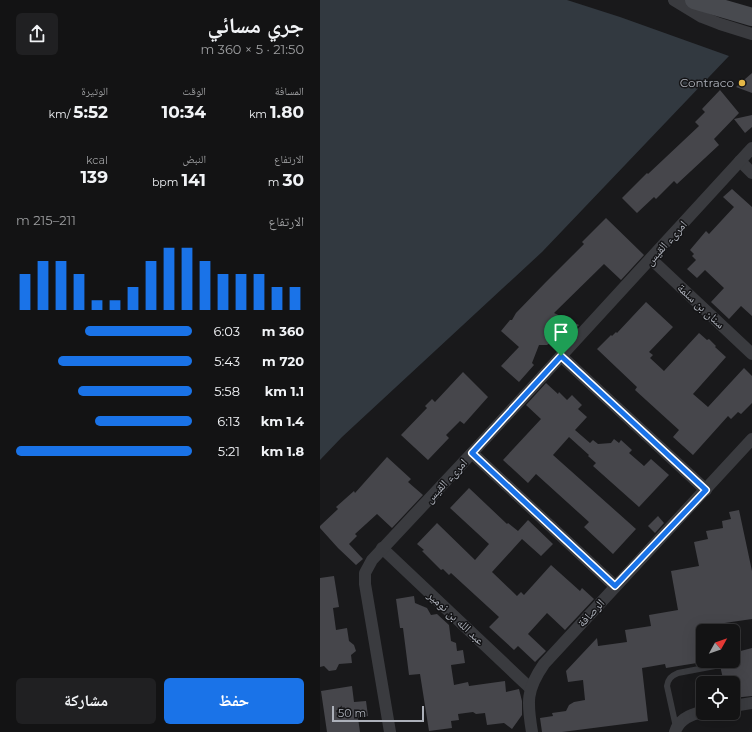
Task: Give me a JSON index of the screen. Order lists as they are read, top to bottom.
{
  "streets": {
    "street": [
      "امرىء القيس",
      "سنان بن سلمة",
      "الرصافة",
      "عبد الله بن نومير"
    ]
  },
  "crossings": [
    ["امرىء القيس", "سنان بن سلمة"],
    ["امرىء القيس", "عبد الله بن نومير"],
    ["الرصافة", "عبد الله بن نومير"]
  ],
  "places": ["Contraco"],
  "scale_bar": "50 m",
  "north": "top right",
  "page": {
    "heading": ["جري مسائي", "21:50 · 5 × 360 m"],
    "stats": [
      ["المسافة", "1.80 km"],
      ["الوقت", "10:34"],
      ["الوتيرة", "5:52 /km"],
      ["الارتفاع", "30 m"],
      ["النبض", "141 bpm"],
      ["kcal", "139"]
    ],
    "chart": ["الارتفاع", "211–215 m"],
    "list": [
      {
        "name": "360 m",
        "note": "6:03"
      },
      {
        "name": "720 m",
        "note": "5:43"
      },
      {
        "name": "1.1 km",
        "note": "5:58"
      },
      {
        "name": "1.4 km",
        "note": "6:13"
      },
      {
        "name": "1.8 km",
        "note": "5:21"
      }
    ],
    "buttons": ["حفظ", "مشاركة"],
    "scale": "50 m"
  }
}
